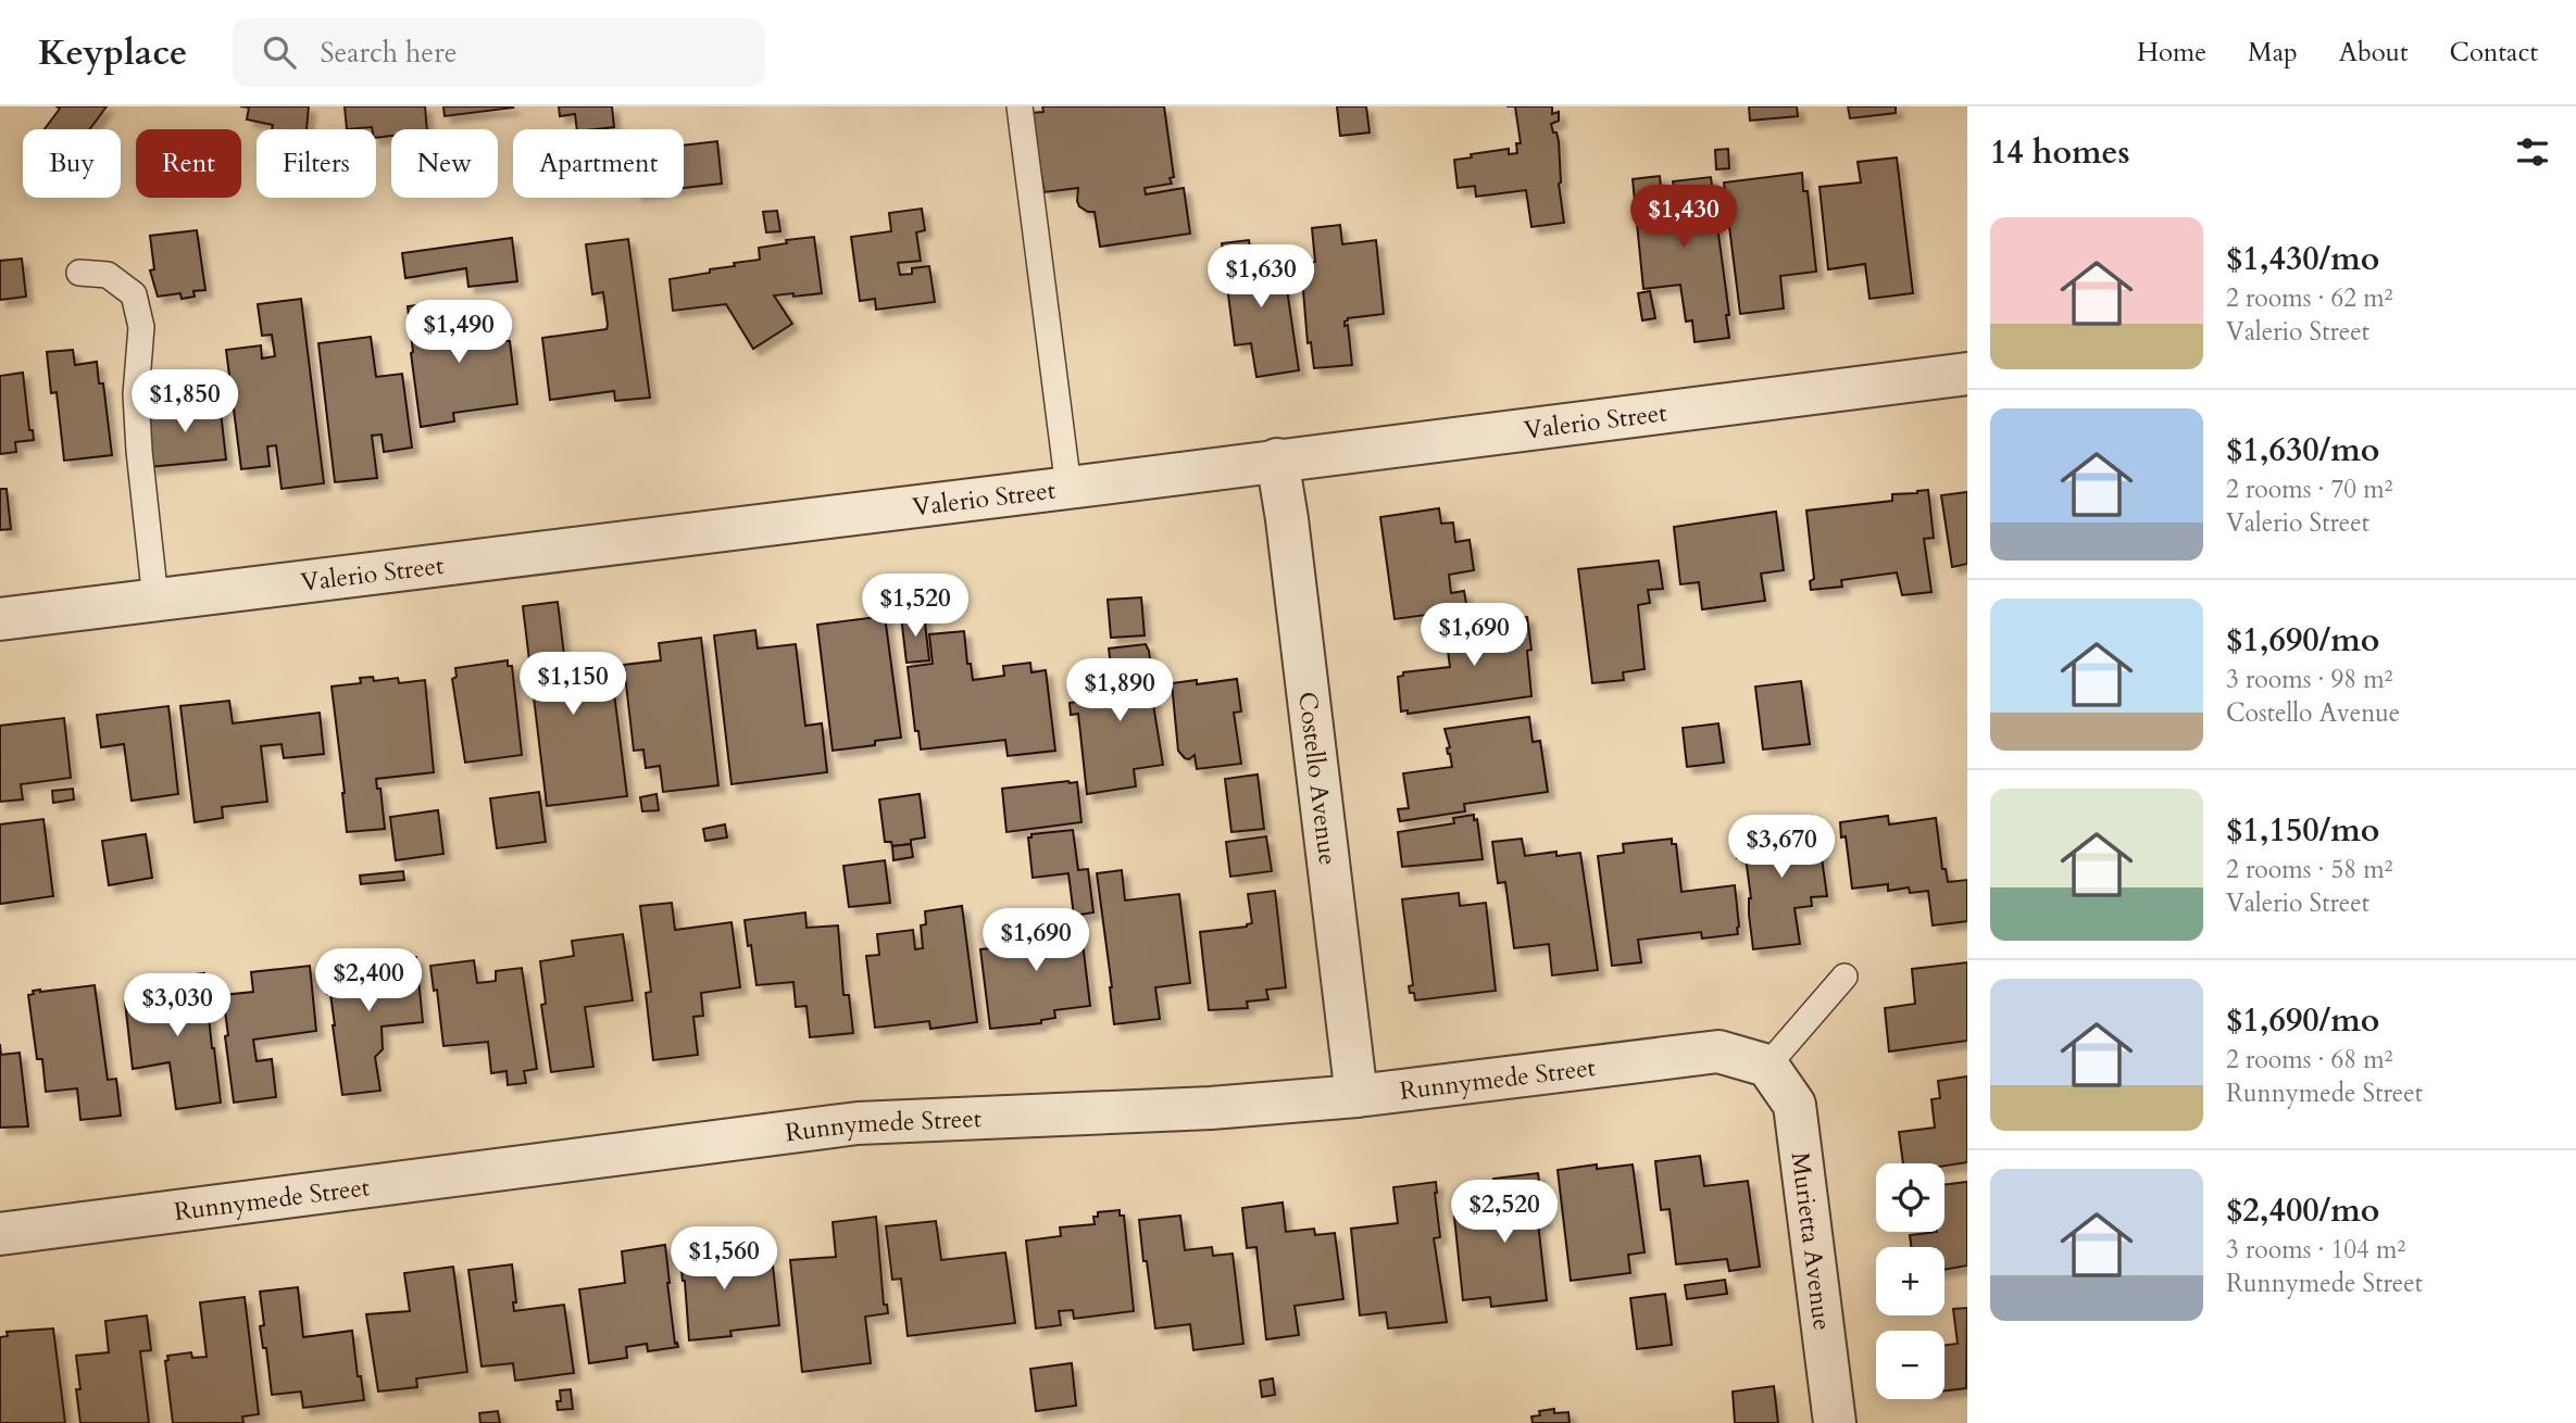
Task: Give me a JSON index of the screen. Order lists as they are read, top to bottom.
{
  "streets": {
    "street": [
      "Valerio Street",
      "Costello Avenue",
      "Runnymede Street",
      "Murietta Avenue"
    ]
  },
  "crossings": [
    ["Valerio Street", "Costello Avenue"],
    ["Costello Avenue", "Runnymede Street"],
    ["Runnymede Street", "Murietta Avenue"]
  ],
  "page": {
    "header": "Keyplace",
    "search": "Search here",
    "nav": [
      "Home",
      "Map",
      "About",
      "Contact"
    ],
    "heading": "14 homes",
    "chip": [
      "Buy",
      "Rent",
      "Filters",
      "New",
      "Apartment"
    ],
    "price": [
      "$1,430",
      "$1,630",
      "$1,490",
      "$1,850",
      "$1,520",
      "$1,690",
      "$1,150",
      "$1,890",
      "$3,670",
      "$1,690",
      "$2,400",
      "$3,030",
      "$2,520",
      "$1,560"
    ],
    "list": [
      {
        "name": "$1,430/mo",
        "note": "2 rooms · 62 m² · Valerio Street"
      },
      {
        "name": "$1,630/mo",
        "note": "2 rooms · 70 m² · Valerio Street"
      },
      {
        "name": "$1,690/mo",
        "note": "3 rooms · 98 m² · Costello Avenue"
      },
      {
        "name": "$1,150/mo",
        "note": "2 rooms · 58 m² · Valerio Street"
      },
      {
        "name": "$1,690/mo",
        "note": "2 rooms · 68 m² · Runnymede Street"
      },
      {
        "name": "$2,400/mo",
        "note": "3 rooms · 104 m² · Runnymede Street"
      }
    ],
    "map_buttons": ["+", "−"]
  }
}
